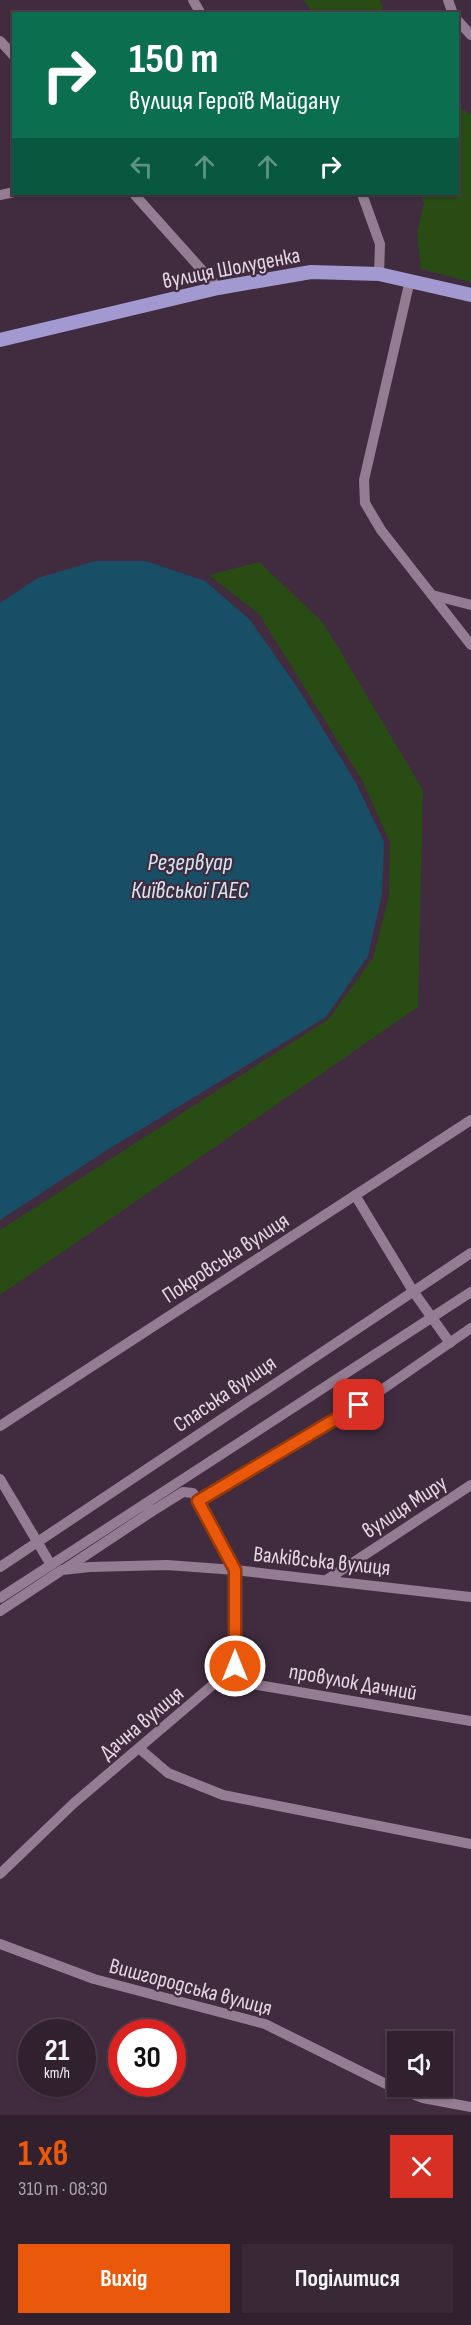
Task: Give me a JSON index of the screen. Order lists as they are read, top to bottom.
{
  "streets": {
    "main road": ["вулиця Шолуденка"],
    "street": [
      "Покровська вулиця",
      "Спаська вулиця",
      "вулиця Миру",
      "Валківська вулиця",
      "провулок Дачний",
      "Дачна вулиця",
      "Вишгородська вулиця"
    ]
  },
  "crossings": [
    ["вулиця Миру", "Валківська вулиця"],
    ["провулок Дачний", "Дачна вулиця"]
  ],
  "water": ["Резервуар Київської ГАЕС"],
  "page": {
    "turn": ["150 m", "вулиця Героїв Майдану"],
    "speed": "21 km/h",
    "limit": "30",
    "heading": ["1 хв", "310 m · 08:30"],
    "buttons": ["Вихід", "Поділитися"]
  }
}
